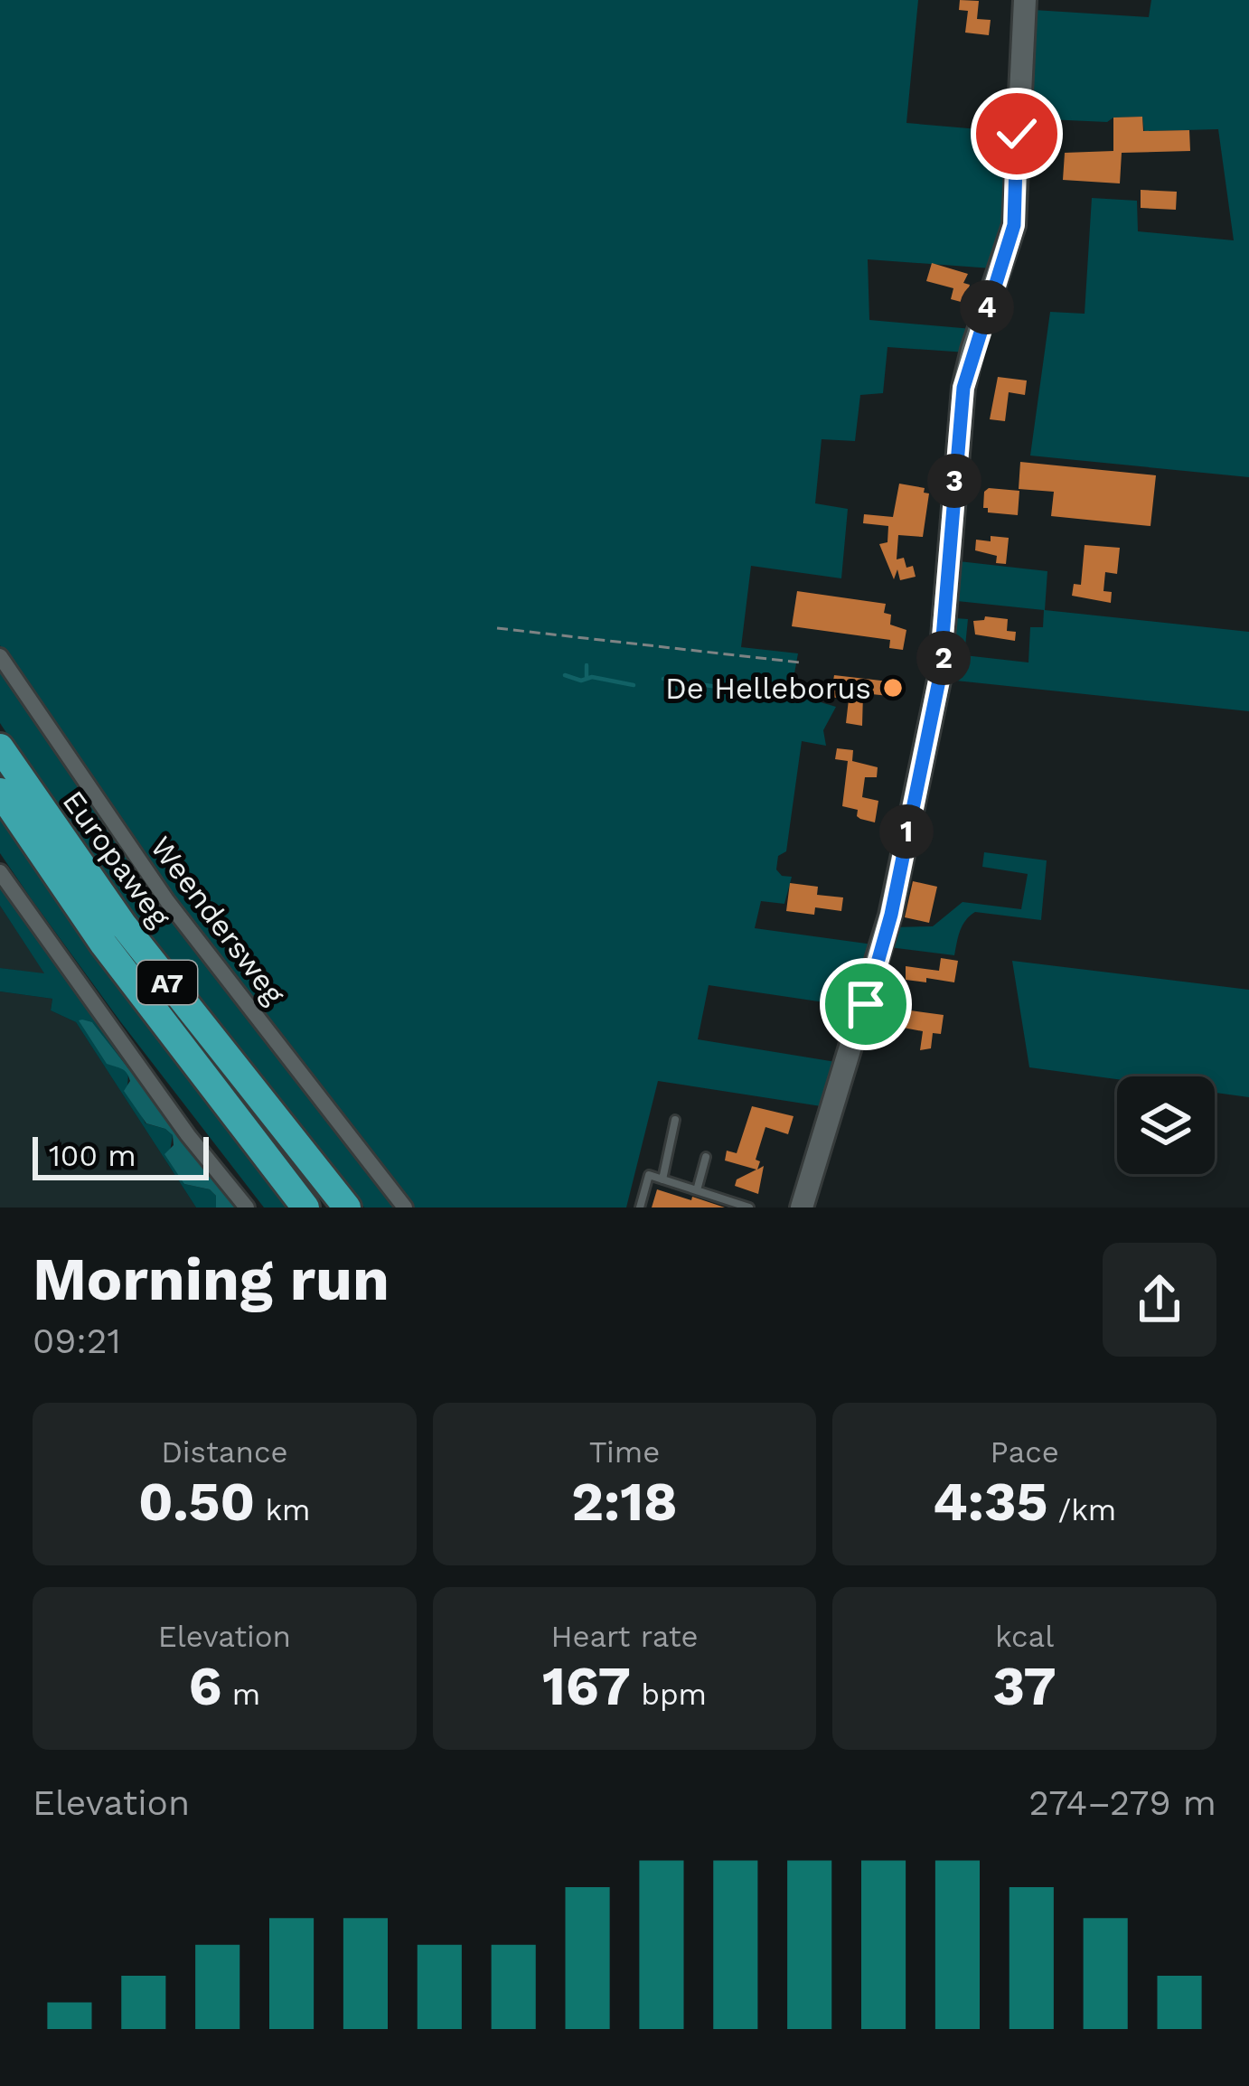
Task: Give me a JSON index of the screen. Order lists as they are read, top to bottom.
{
  "streets": {
    "highway": ["Europaweg", "A7"],
    "street": ["Weendersweg"]
  },
  "places": ["De Helleborus"],
  "scale_bar": "100 m",
  "page": {
    "pins": [
      "4",
      "3",
      "2",
      "1"
    ],
    "scale": "100 m",
    "heading": ["Morning run", "09:21"],
    "stats": [
      ["Distance", "0.50 km"],
      ["Time", "2:18"],
      ["Pace", "4:35 /km"],
      ["Elevation", "6 m"],
      ["Heart rate", "167 bpm"],
      ["kcal", "37"]
    ],
    "chart": ["Elevation", "274–279 m"]
  }
}
